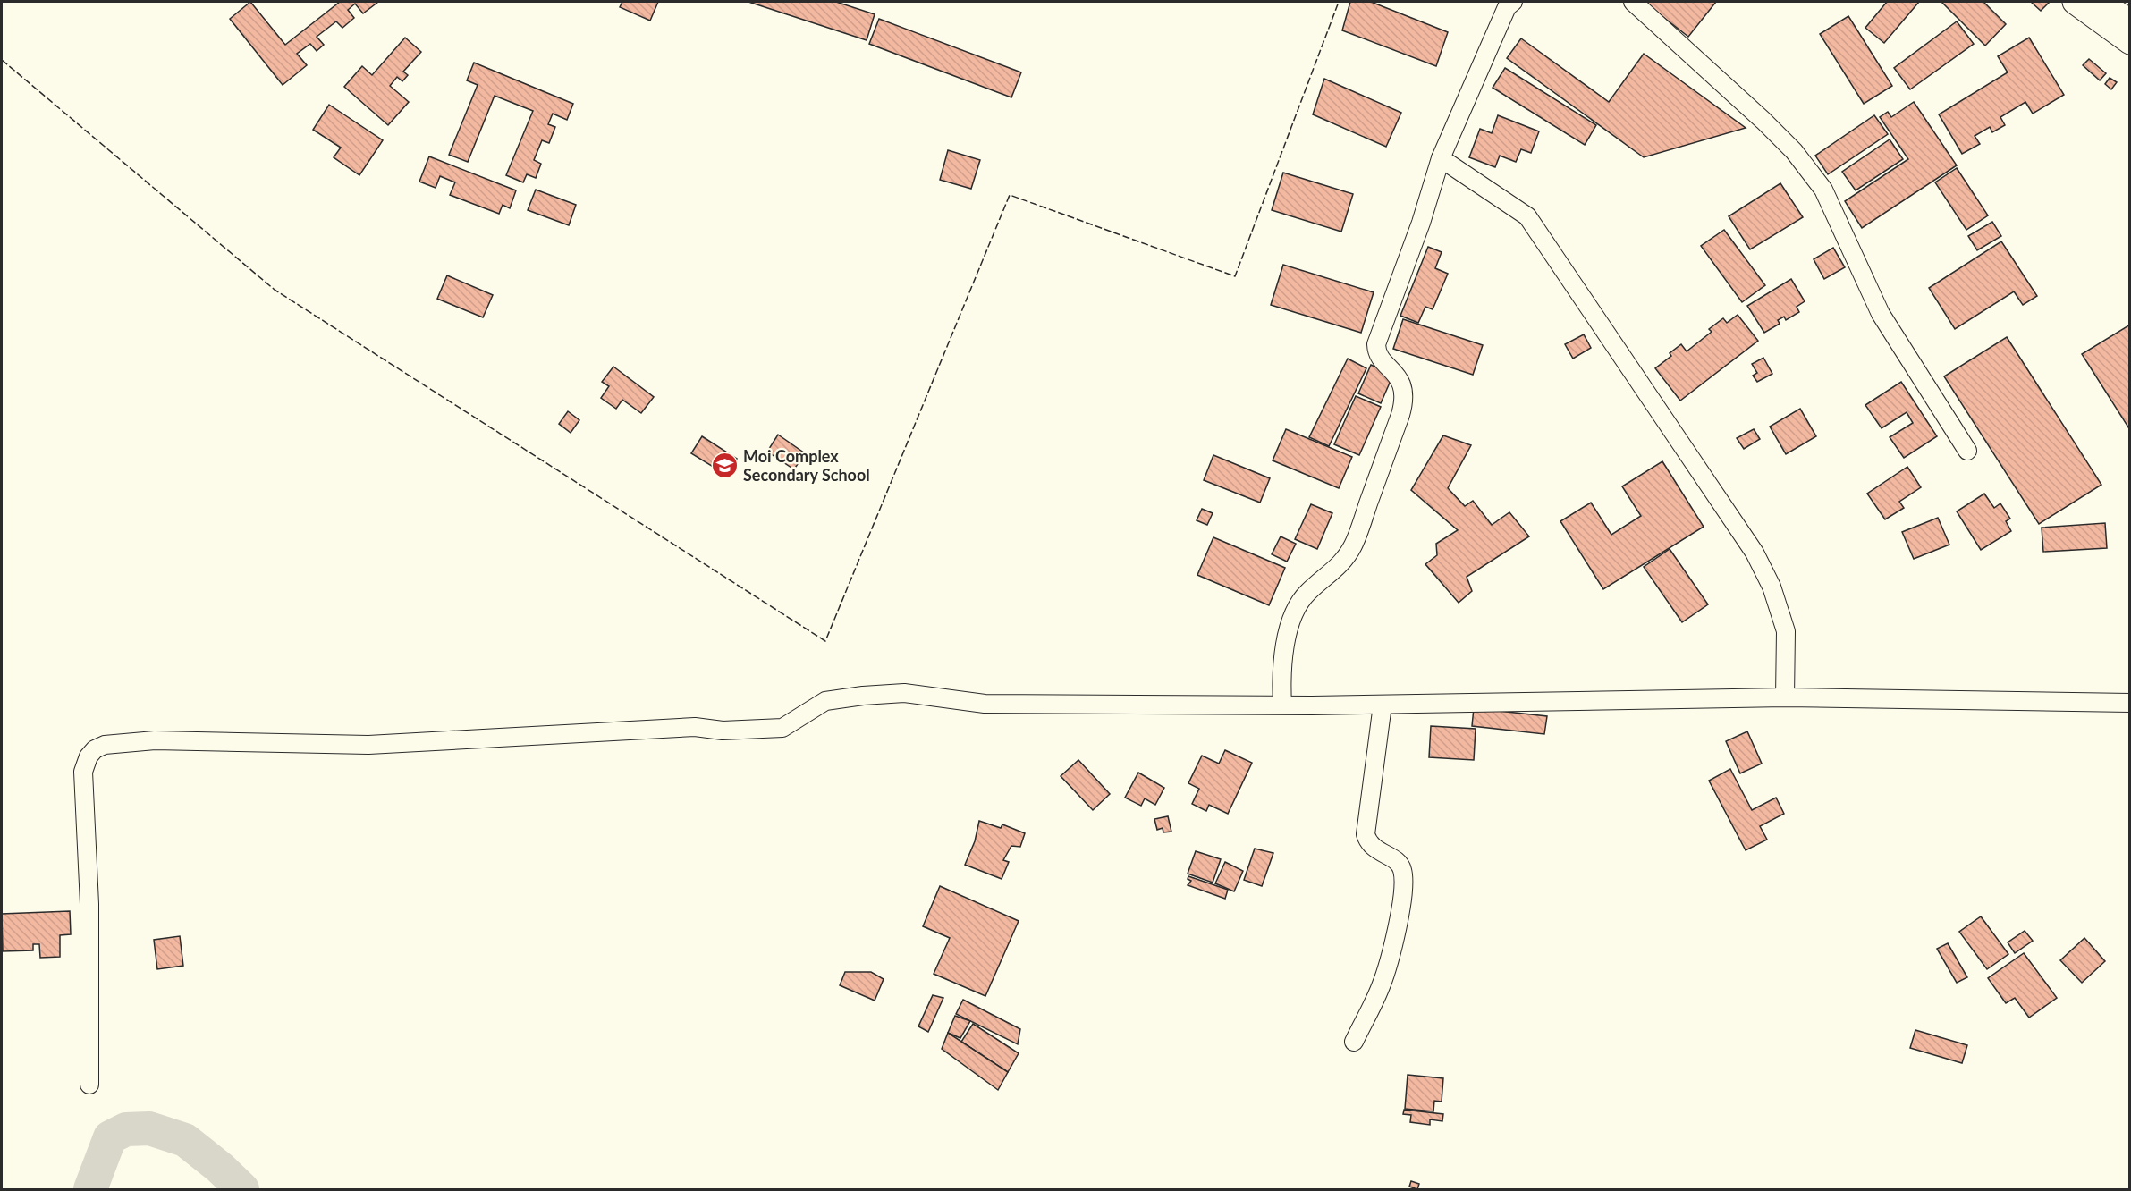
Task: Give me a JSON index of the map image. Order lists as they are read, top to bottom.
{
  "places": {
    "school or university": ["Moi Complex Secondary School"]
  }
}
